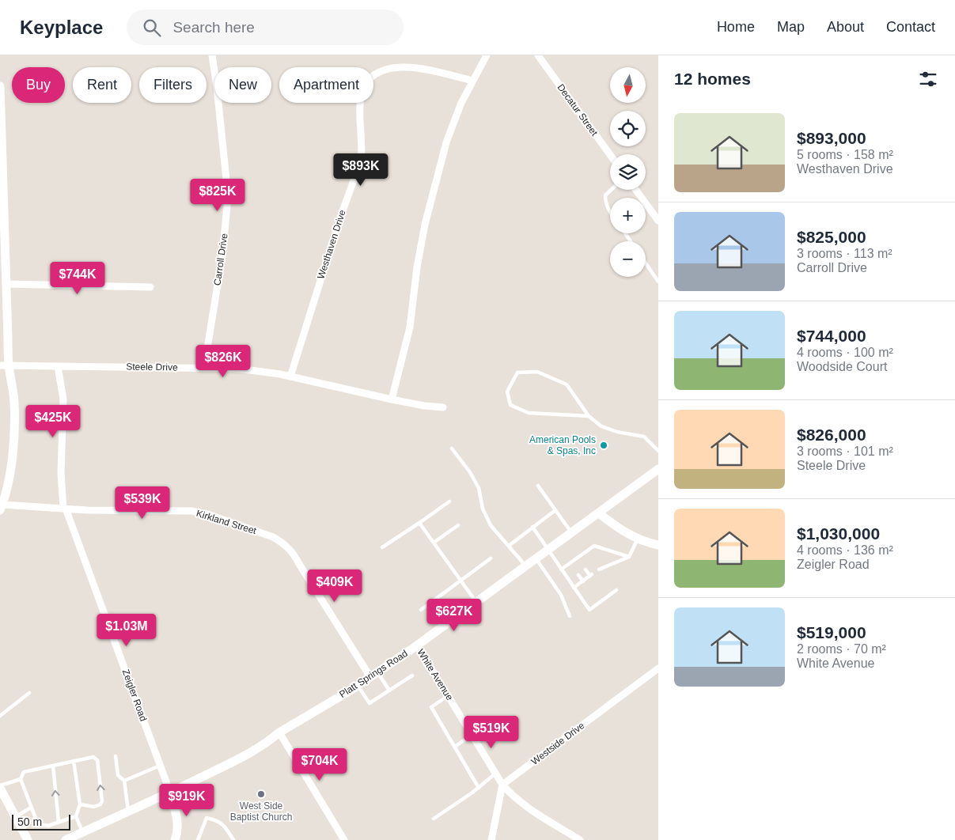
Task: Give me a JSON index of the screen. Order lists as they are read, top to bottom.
{
  "streets": {
    "main road": ["Platt Springs Road"],
    "street": [
      "Decatur Street",
      "Westhaven Drive",
      "Carroll Drive",
      "Steele Drive",
      "Kirkland Street",
      "White Avenue",
      "Zeigler Road",
      "Westside Drive"
    ]
  },
  "crossings": [
    ["Westhaven Drive", "Steele Drive"],
    ["Carroll Drive", "Steele Drive"],
    ["Steele Drive", "Zeigler Road"],
    ["Kirkland Street", "Platt Springs Road"],
    ["Kirkland Street", "Zeigler Road"],
    ["Platt Springs Road", "White Avenue"],
    ["Platt Springs Road", "Zeigler Road"],
    ["White Avenue", "Westside Drive"]
  ],
  "places": ["American Pools & Spas, Inc", "West Side Baptist Church"],
  "scale_bar": "50 m",
  "north": "bottom",
  "page": {
    "header": "Keyplace",
    "search": "Search here",
    "nav": [
      "Home",
      "Map",
      "About",
      "Contact"
    ],
    "heading": "12 homes",
    "map_buttons": ["+", "−"],
    "chip": [
      "Buy",
      "Rent",
      "Filters",
      "New",
      "Apartment"
    ],
    "list": [
      {
        "name": "$893,000",
        "note": "5 rooms · 158 m² · Westhaven Drive"
      },
      {
        "name": "$825,000",
        "note": "3 rooms · 113 m² · Carroll Drive"
      },
      {
        "name": "$744,000",
        "note": "4 rooms · 100 m² · Woodside Court"
      },
      {
        "name": "$826,000",
        "note": "3 rooms · 101 m² · Steele Drive"
      },
      {
        "name": "$1,030,000",
        "note": "4 rooms · 136 m² · Zeigler Road"
      },
      {
        "name": "$519,000",
        "note": "2 rooms · 70 m² · White Avenue"
      }
    ],
    "price": [
      "$893K",
      "$825K",
      "$744K",
      "$826K",
      "$425K",
      "$539K",
      "$409K",
      "$627K",
      "$1.03M",
      "$519K",
      "$704K",
      "$919K"
    ],
    "scale": "50 m"
  }
}
